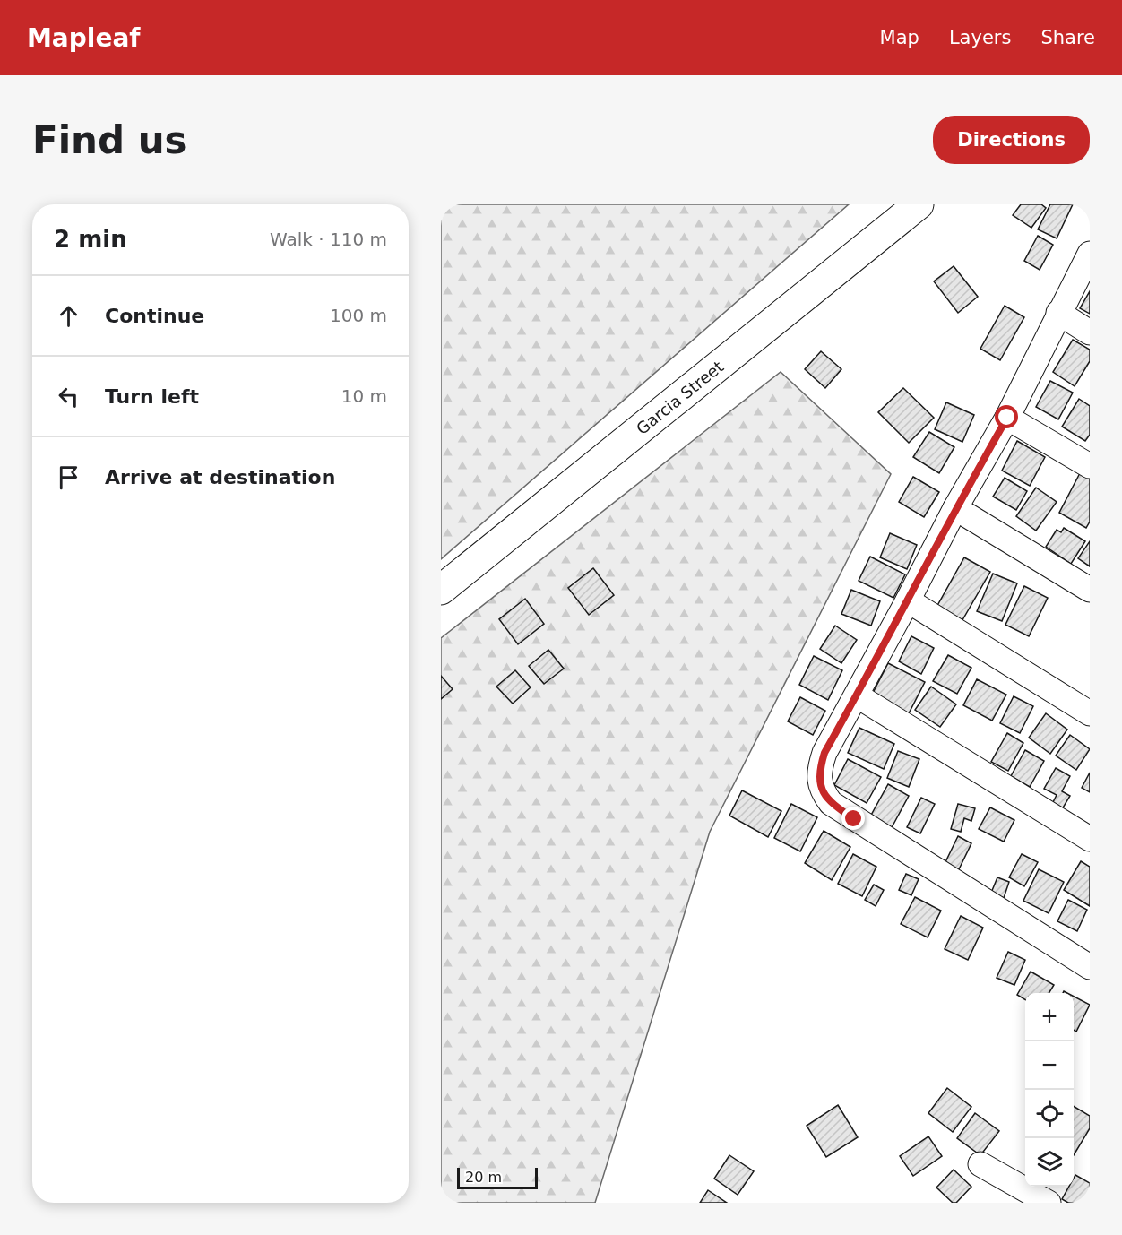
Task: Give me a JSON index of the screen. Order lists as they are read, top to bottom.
{
  "streets": {
    "street": ["Garcia Street"]
  },
  "scale_bar": "20 m",
  "page": {
    "header": "Mapleaf",
    "nav": ["Map", "Layers", "Share"],
    "buttons": "Directions",
    "title": "Find us",
    "heading": ["2 min", "Walk · 110 m"],
    "list": [
      ["Continue", "100 m"],
      ["Turn left", "10 m"],
      "Arrive at destination"
    ],
    "map_buttons": ["+", "−"],
    "scale": "20 m"
  }
}
